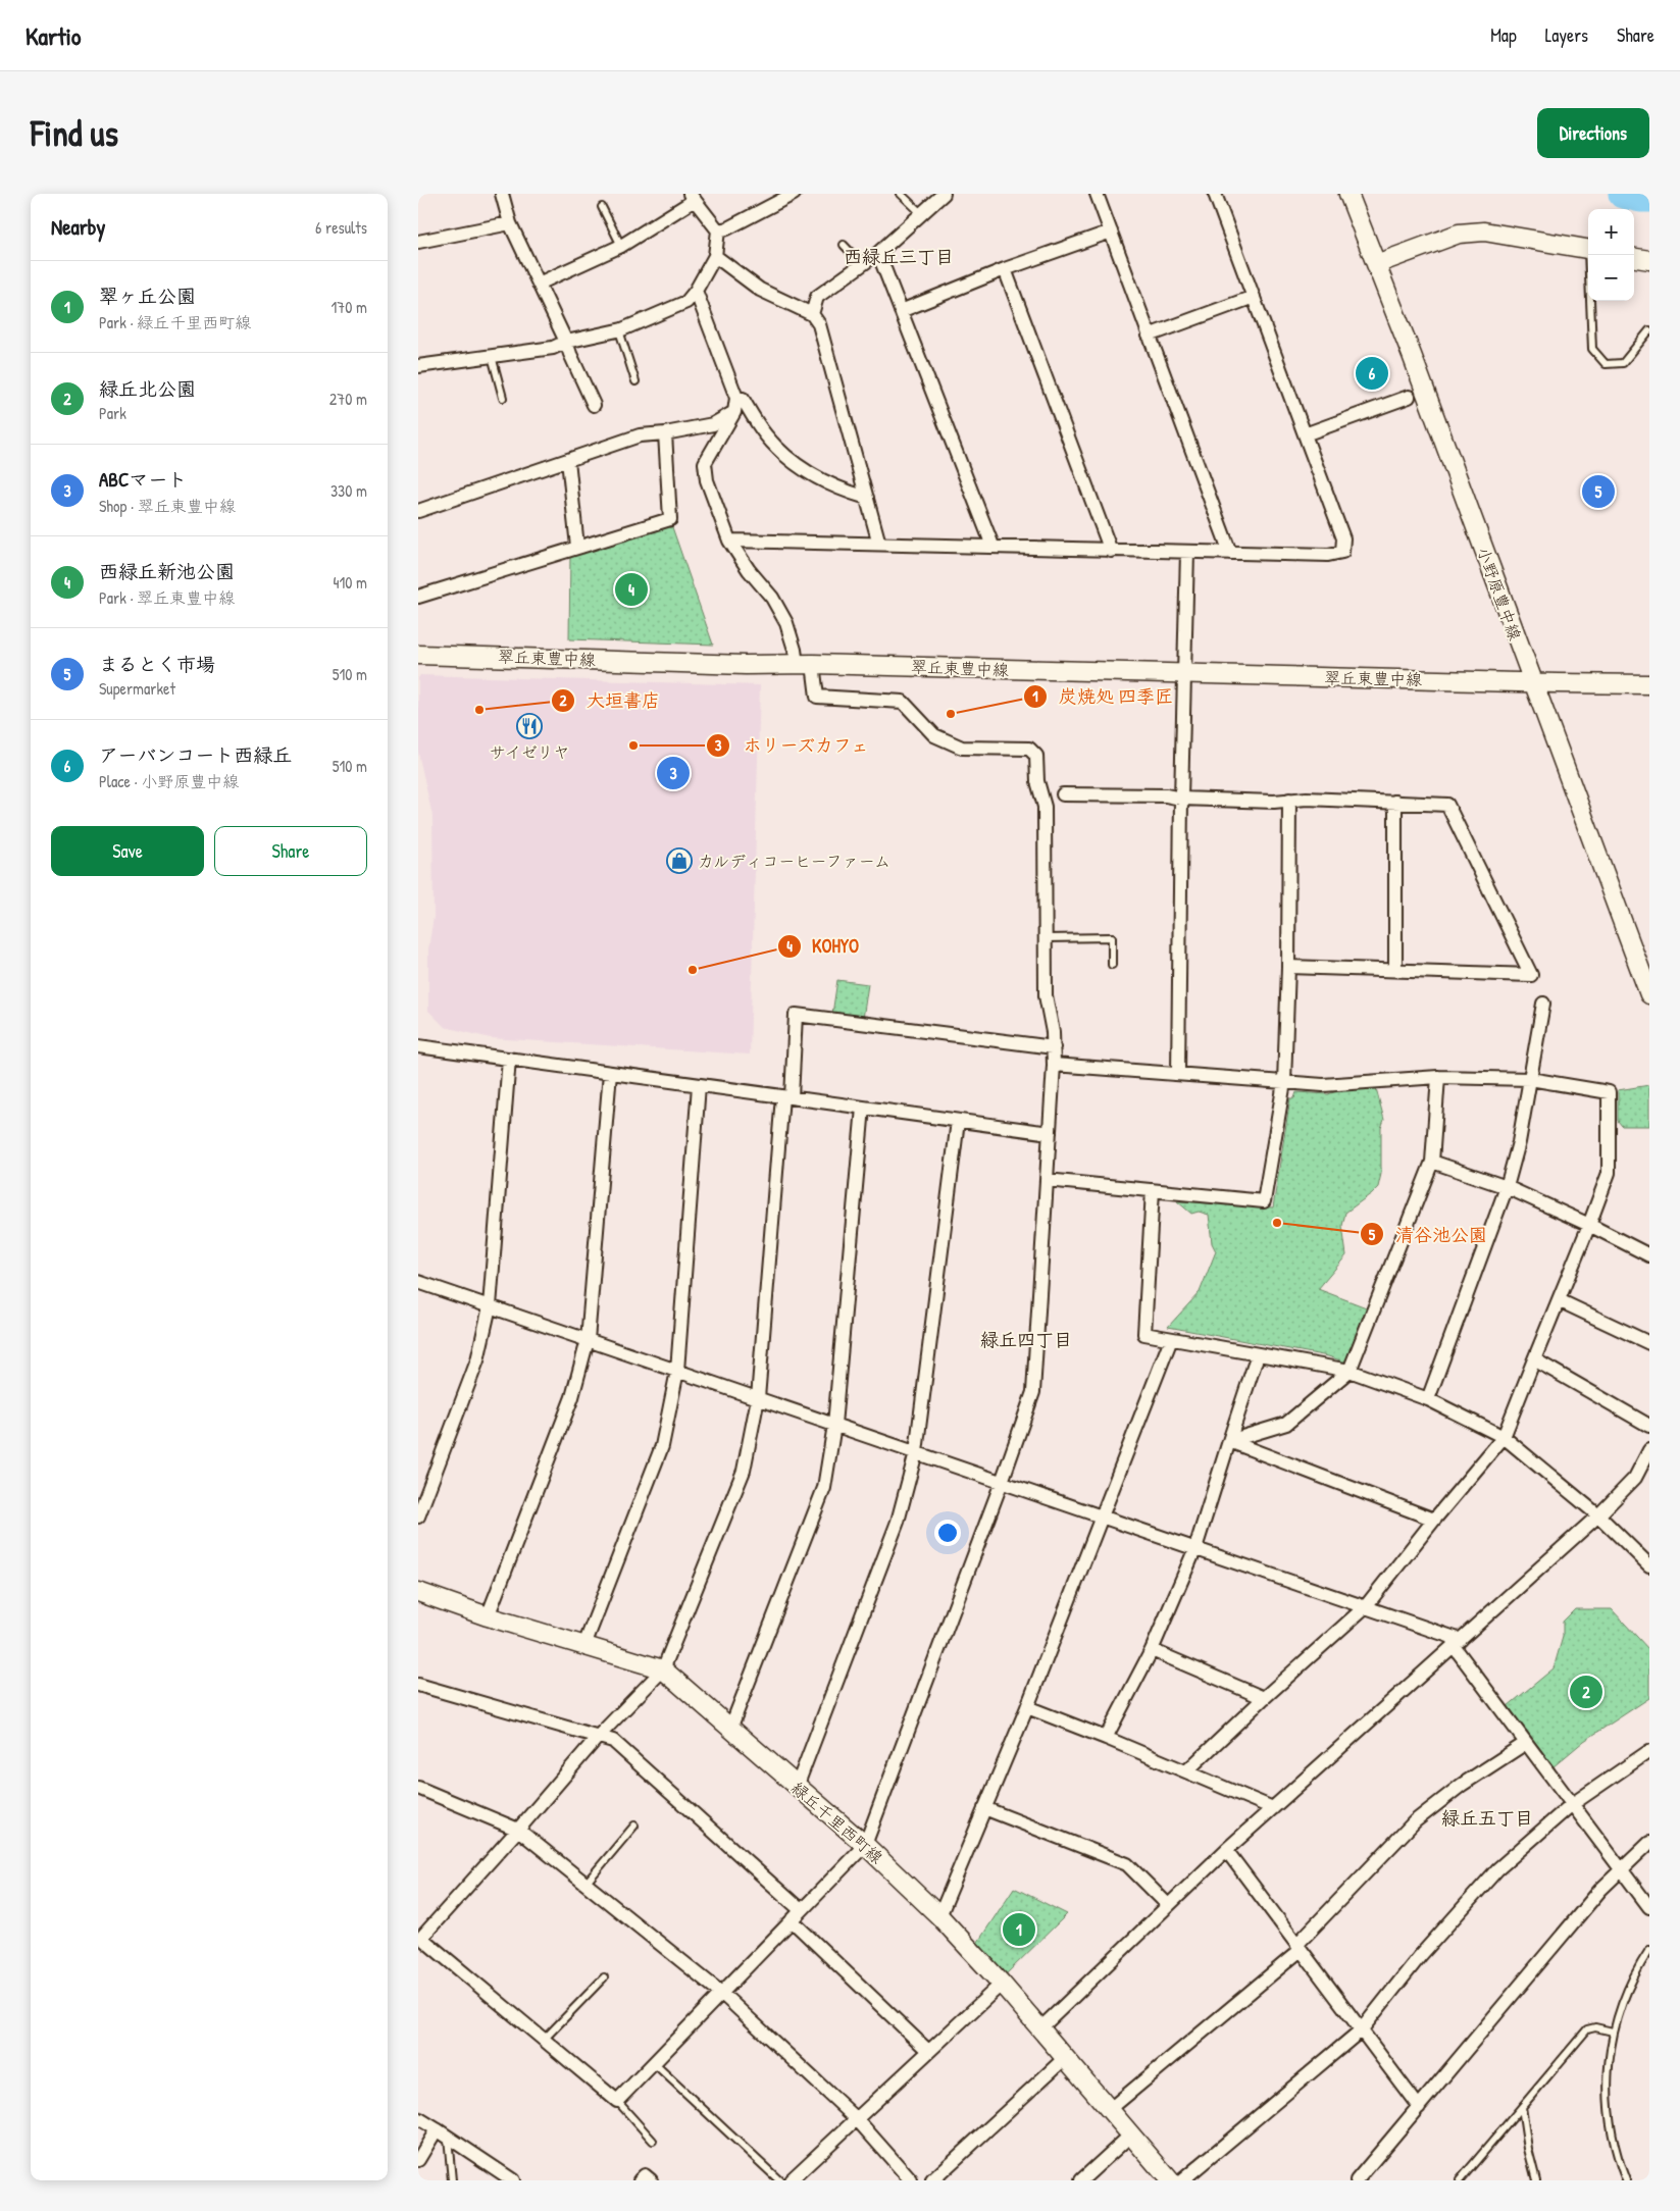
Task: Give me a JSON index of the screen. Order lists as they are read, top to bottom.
{
  "streets": {
    "street": ["小野原豊中線", "翠丘東豊中線", "緑丘千里西町線"]
  },
  "crossings": [
    ["小野原豊中線", "翠丘東豊中線"]
  ],
  "districts": ["西緑丘三丁目", "緑丘四丁目", "緑丘五丁目"],
  "places": {
    "other": [
      "大垣書店",
      "炭焼処 四季匠",
      "ホリーズカフェ",
      "KOHYO",
      "清谷池公園"
    ],
    "restaurant": ["サイゼリヤ"],
    "shop": ["カルディコーヒーファーム"]
  },
  "page": {
    "header": "Kartio",
    "nav": ["Map", "Layers", "Share"],
    "buttons": [
      "Directions",
      ["Save", "Share"]
    ],
    "title": "Find us",
    "heading": ["Nearby", "6 results"],
    "map_buttons": ["+", "−"],
    "list": [
      {
        "mark": "1",
        "name": "翠ヶ丘公園",
        "note": "Park · 緑丘千里西町線",
        "value": "170 m"
      },
      {
        "mark": "2",
        "name": "緑丘北公園",
        "note": "Park",
        "value": "270 m"
      },
      {
        "mark": "3",
        "name": "ABCマート",
        "note": "Shop · 翠丘東豊中線",
        "value": "330 m"
      },
      {
        "mark": "4",
        "name": "西緑丘新池公園",
        "note": "Park · 翠丘東豊中線",
        "value": "410 m"
      },
      {
        "mark": "5",
        "name": "まるとく市場",
        "note": "Supermarket",
        "value": "510 m"
      },
      {
        "mark": "6",
        "name": "アーバンコート西緑丘",
        "note": "Place · 小野原豊中線",
        "value": "510 m"
      }
    ],
    "pins": [
      "6",
      "5",
      "4",
      "3",
      "2",
      "1"
    ]
  }
}
